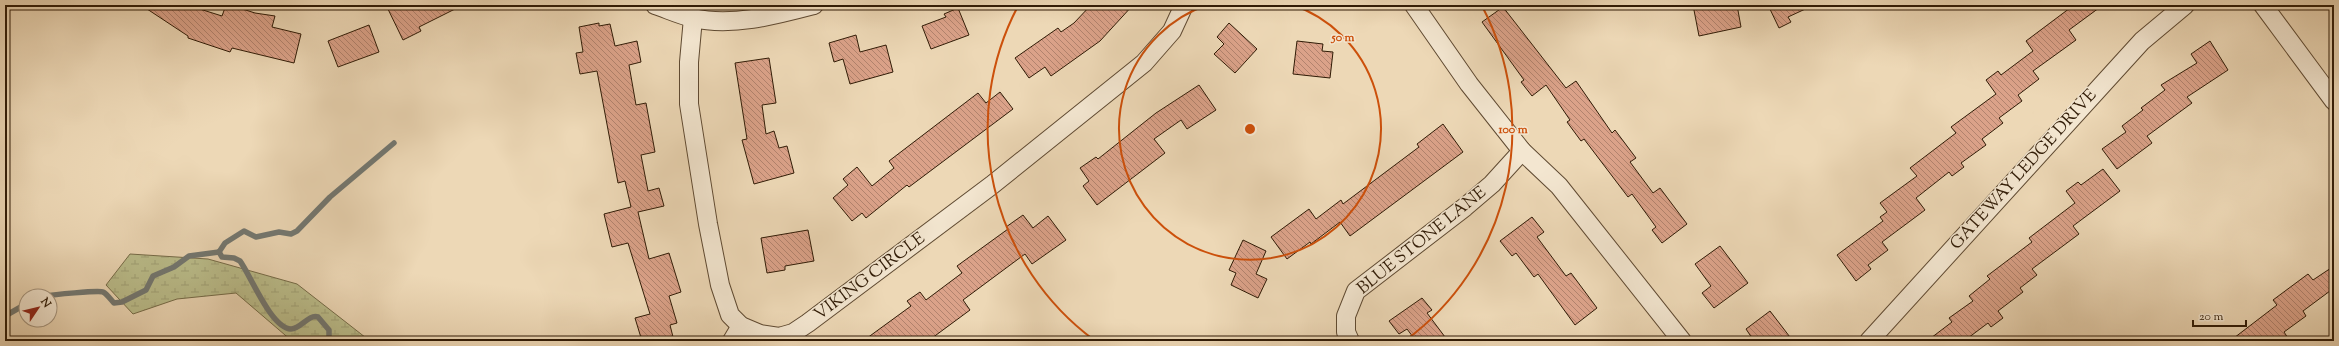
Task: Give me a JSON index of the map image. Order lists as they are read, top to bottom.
{
  "streets": {
    "street": ["GATEWAY LEDGE DRIVE", "BLUE STONE LANE", "VIKING CIRCLE"]
  },
  "scale_bar": "20 m",
  "north": "top right",
  "rings": ["50 m", "100 m"]
}
